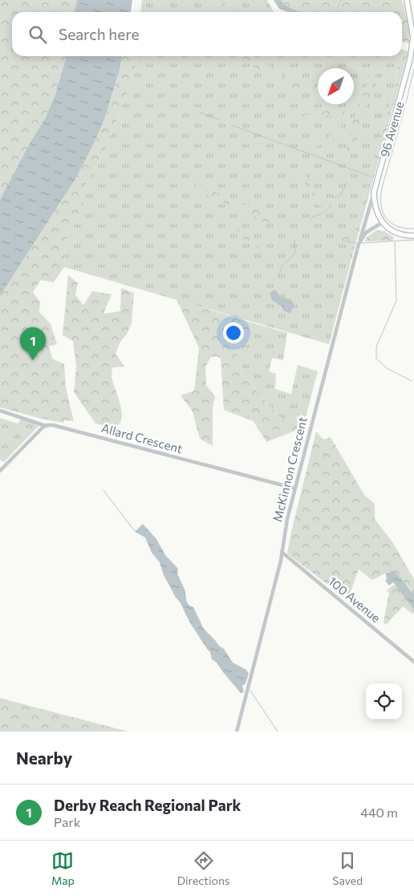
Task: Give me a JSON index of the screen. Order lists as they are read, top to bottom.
{
  "streets": {
    "main road": ["96 Avenue"],
    "street": ["Allard Crescent", "McKinnon Crescent", "100 Avenue"]
  },
  "crossings": [
    ["96 Avenue", "McKinnon Crescent"],
    ["Allard Crescent", "McKinnon Crescent"],
    ["McKinnon Crescent", "100 Avenue"]
  ],
  "north": "bottom left",
  "page": {
    "search": "Search here",
    "pins": "1",
    "heading": "Nearby",
    "list": [
      {
        "mark": "1",
        "name": "Derby Reach Regional Park",
        "note": "Park",
        "value": "440 m"
      }
    ],
    "nav": ["Map", "Directions", "Saved"]
  }
}
